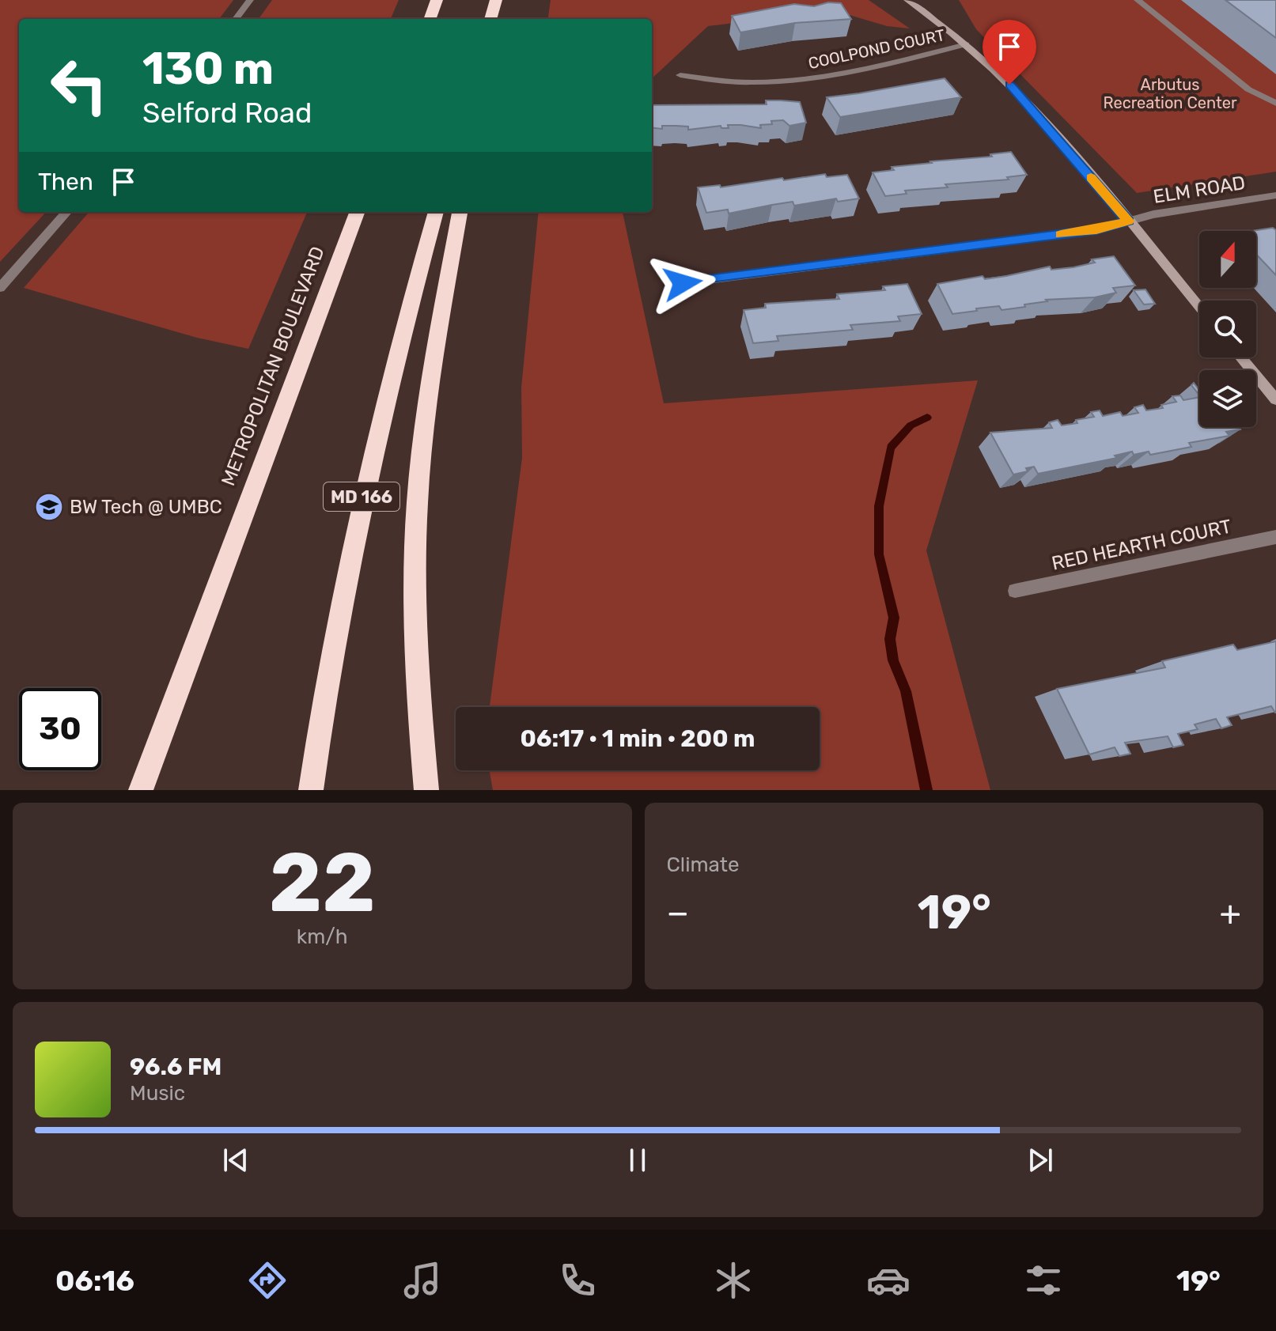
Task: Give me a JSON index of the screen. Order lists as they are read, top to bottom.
{
  "streets": {
    "highway": ["METROPOLITAN BOULEVARD", "MD 166"],
    "street": ["COOLPOND COURT", "ELM ROAD", "RED HEARTH COURT"]
  },
  "parks": ["Arbutus Recreation Center"],
  "places": {
    "school or university": ["BW Tech @ UMBC"]
  },
  "north": "top",
  "page": {
    "turn": ["130 m", "Selford Road"],
    "then": "Then",
    "limit": "30",
    "trip": "06:17 · 1 min · 200 m",
    "tile": [
      ["22", "km/h"],
      "Climate"
    ],
    "heat": ["−", "19°", "+"],
    "song": ["96.6 FM", "Music"],
    "tabs": ["06:16", "19°"]
  }
}
